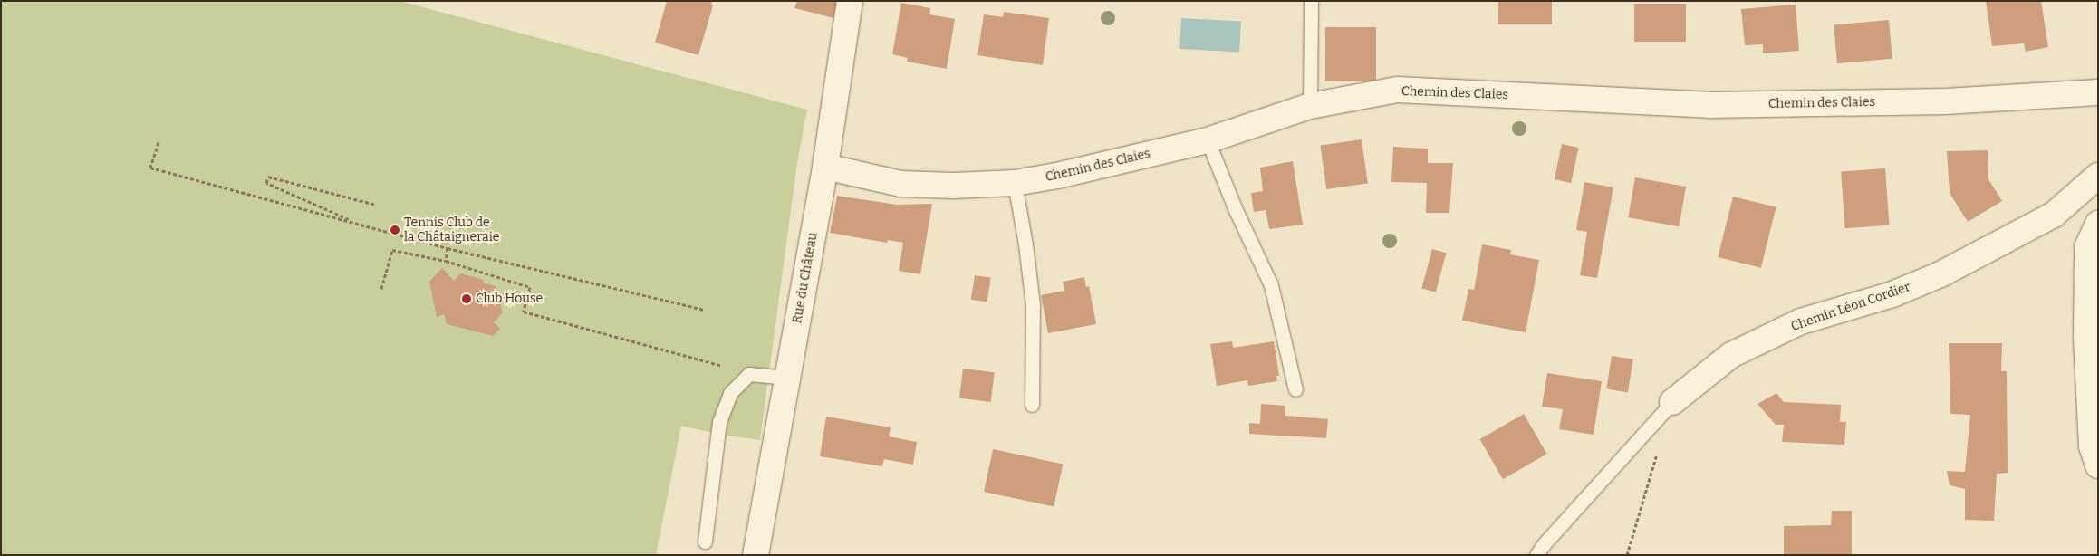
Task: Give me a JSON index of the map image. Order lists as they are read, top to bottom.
{
  "streets": {
    "street": ["Chemin des Claies", "Rue du Château", "Chemin Léon Cordier"]
  },
  "crossings": [
    ["Chemin des Claies", "Rue du Château"]
  ],
  "places": ["Tennis Club de la Châtaigneraie", "Club House"]
}
